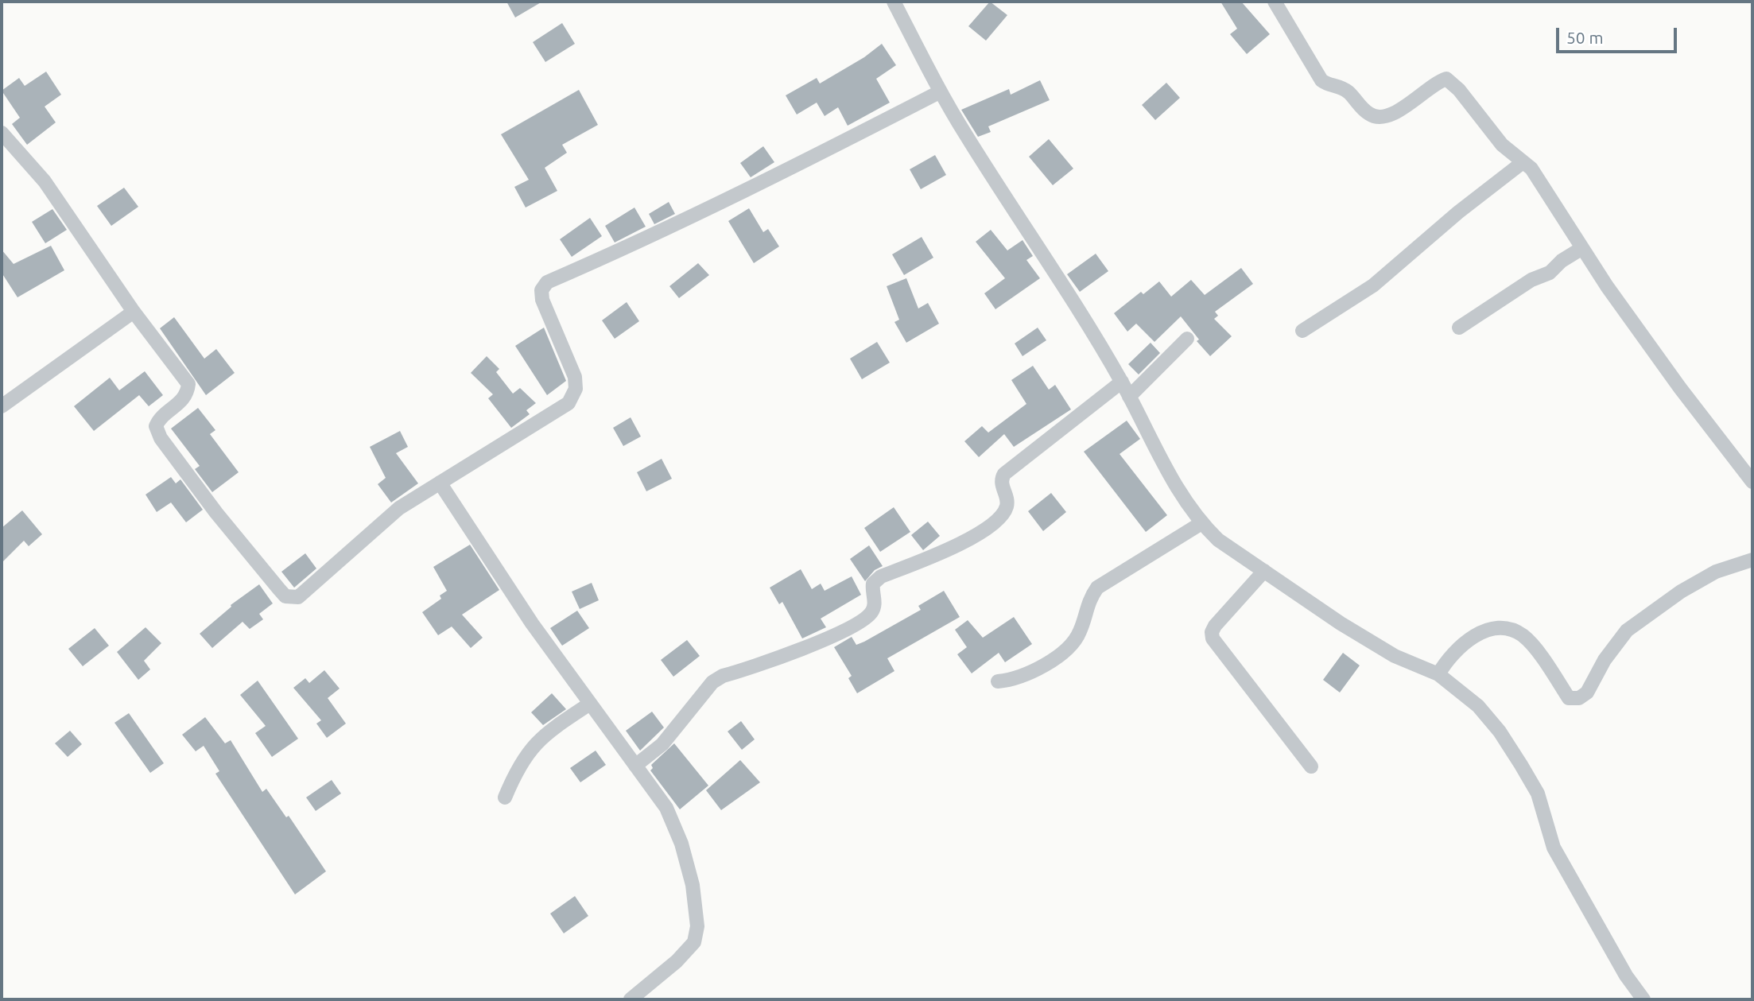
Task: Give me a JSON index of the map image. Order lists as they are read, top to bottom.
{
  "scale_bar": "50 m"
}
